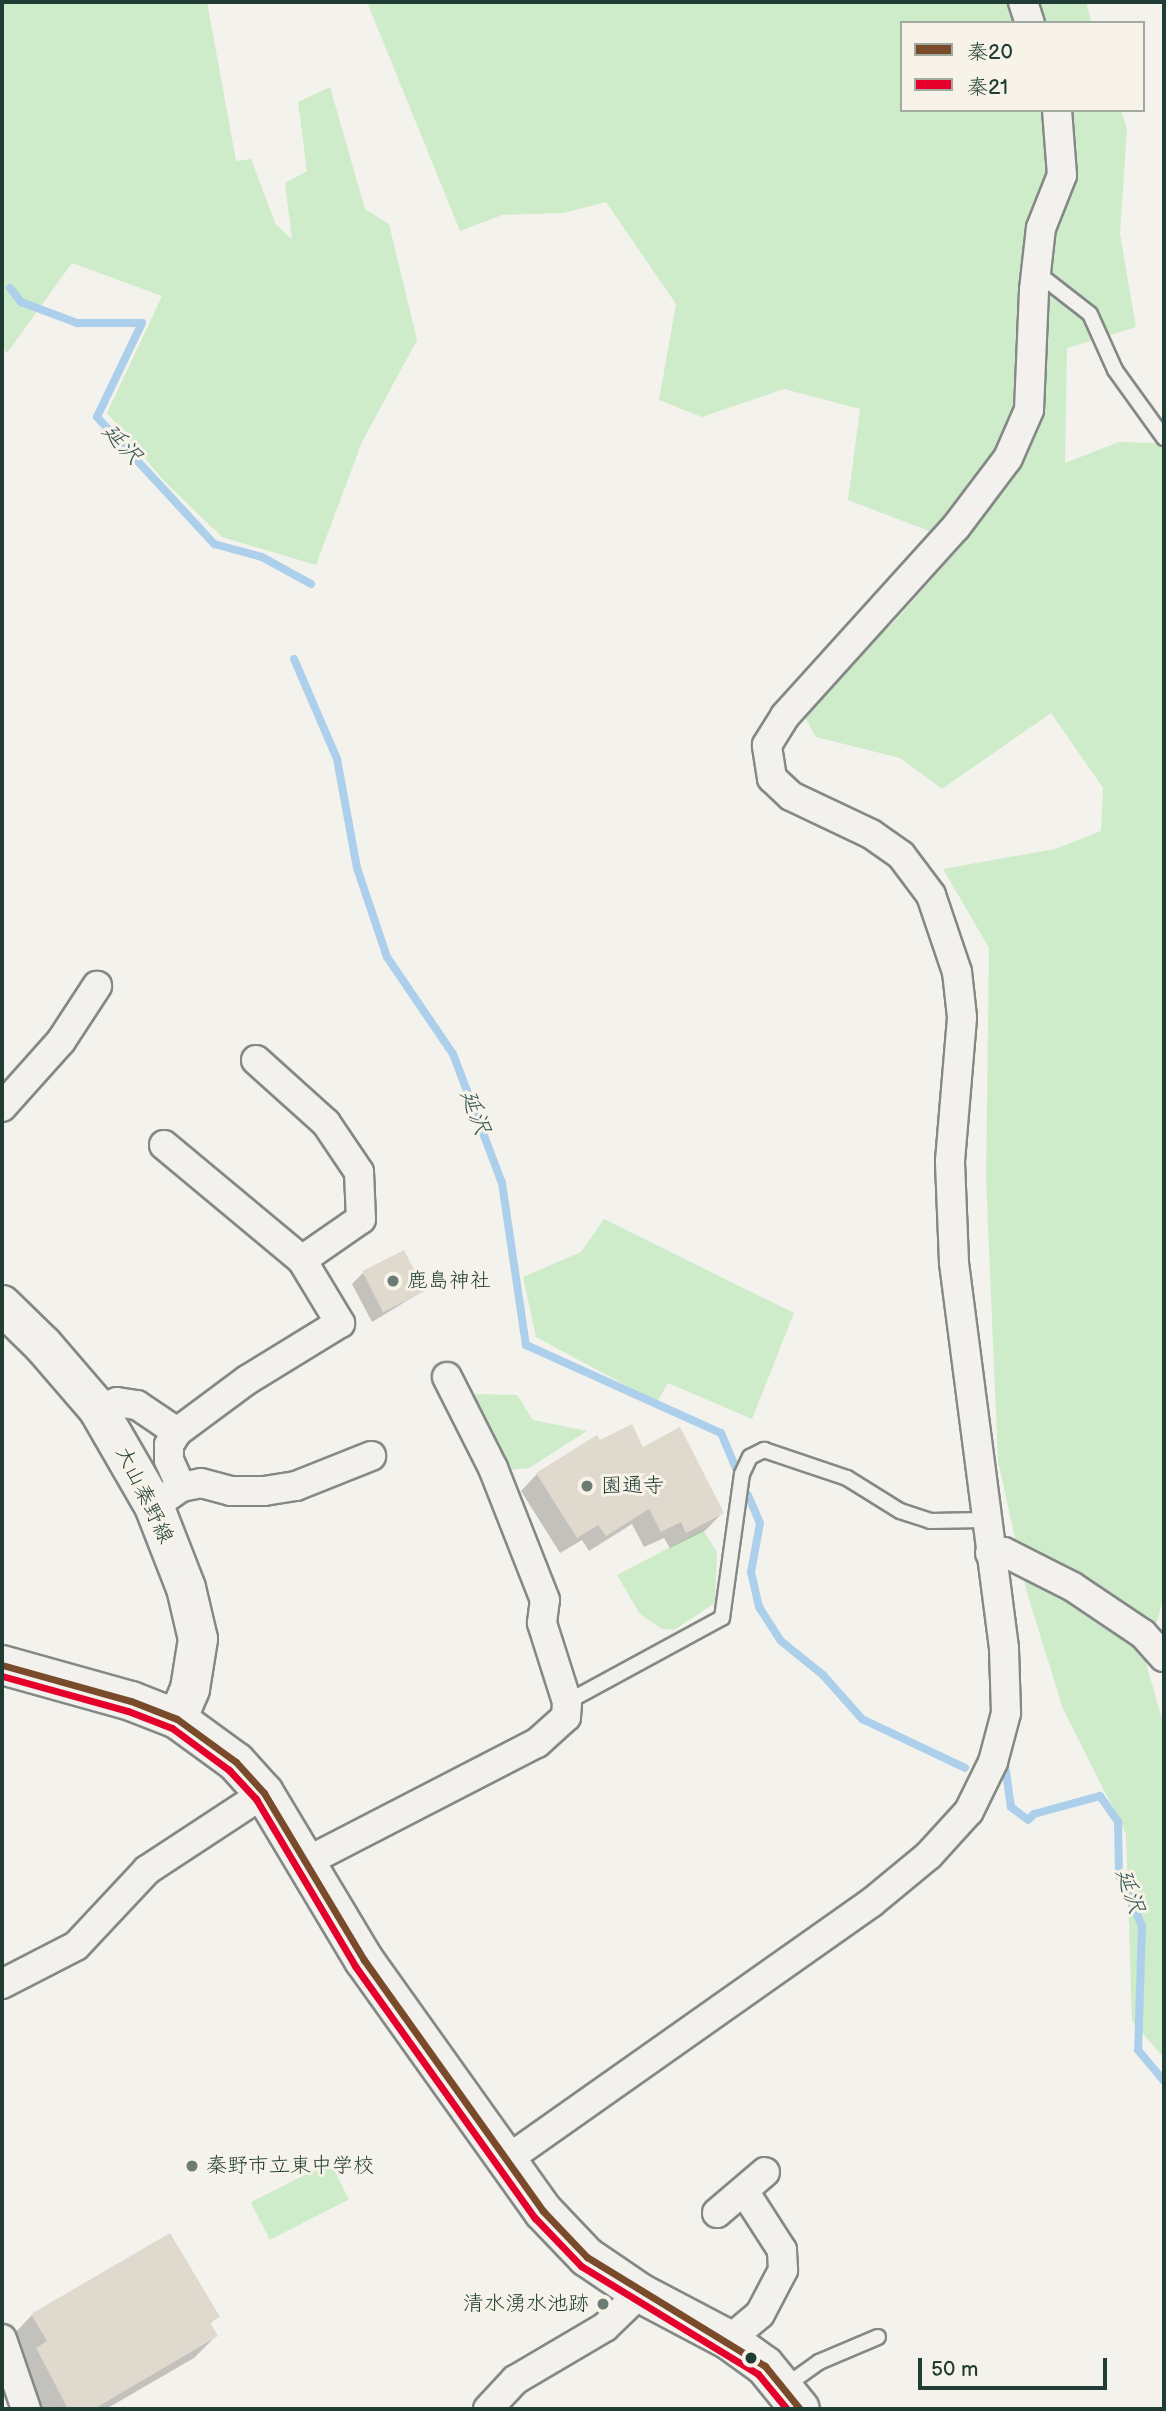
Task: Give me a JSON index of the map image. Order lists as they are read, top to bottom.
{
  "streets": {
    "main road": ["大山秦野線"]
  },
  "water": ["延沢"],
  "places": [
    "鹿島神社",
    "園通寺",
    "秦野市立東中学校",
    "清水湧水池跡"
  ],
  "lines": ["transit line 秦20", "transit line 秦21"],
  "legend": ["秦20", "秦21"],
  "scale_bar": "50 m"
}
